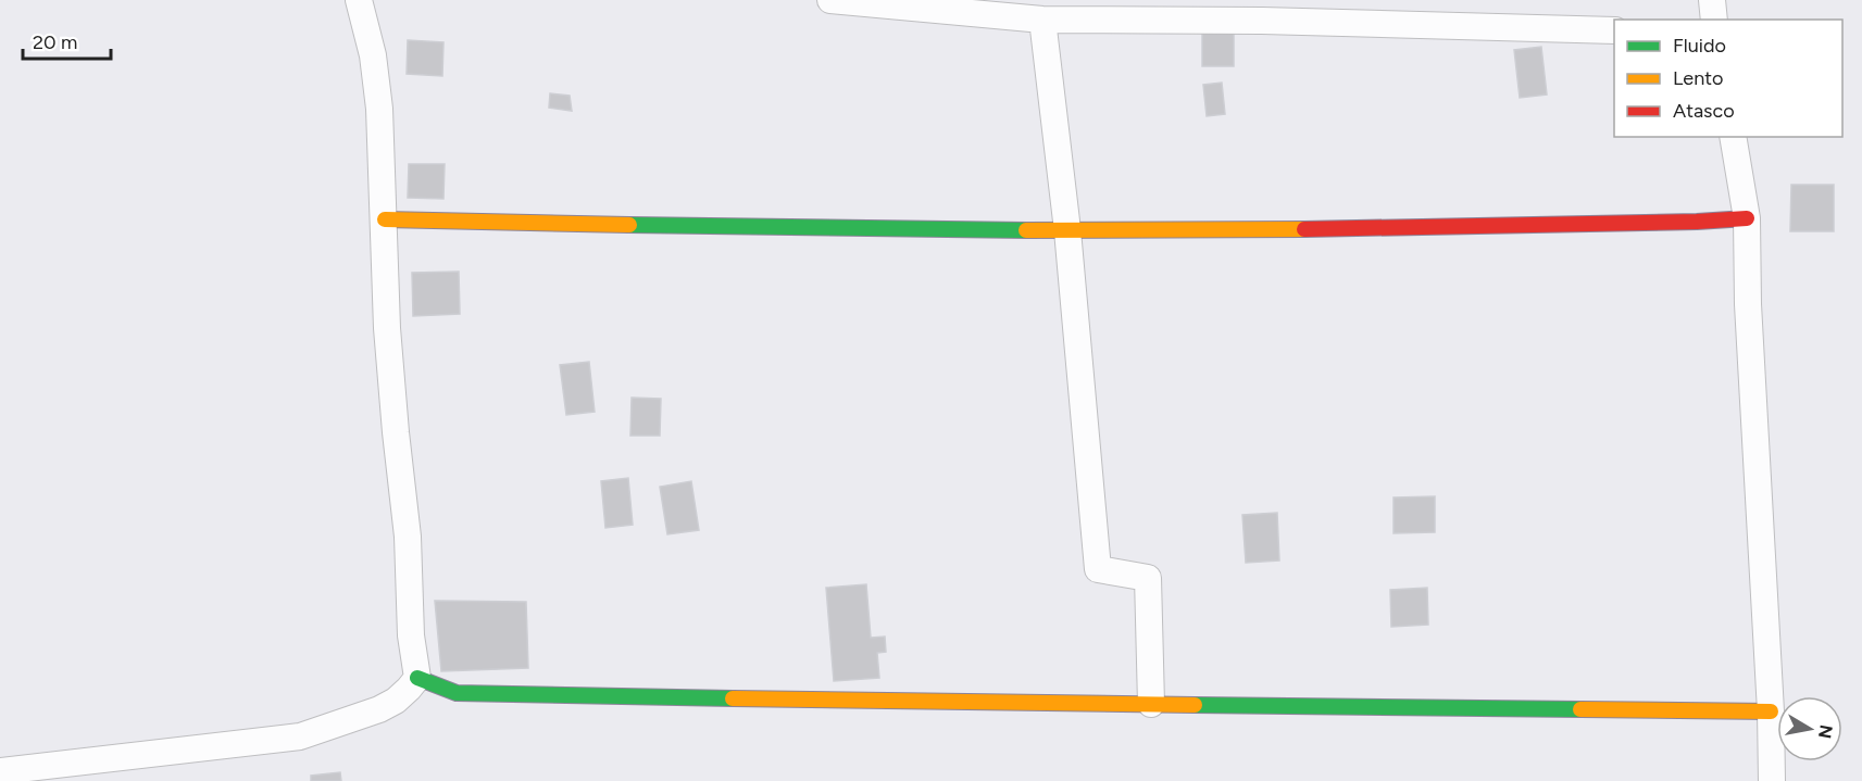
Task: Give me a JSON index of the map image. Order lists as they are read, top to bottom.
{
  "legend": ["Fluido", "Lento", "Atasco"],
  "scale_bar": "20 m",
  "north": "right"
}
